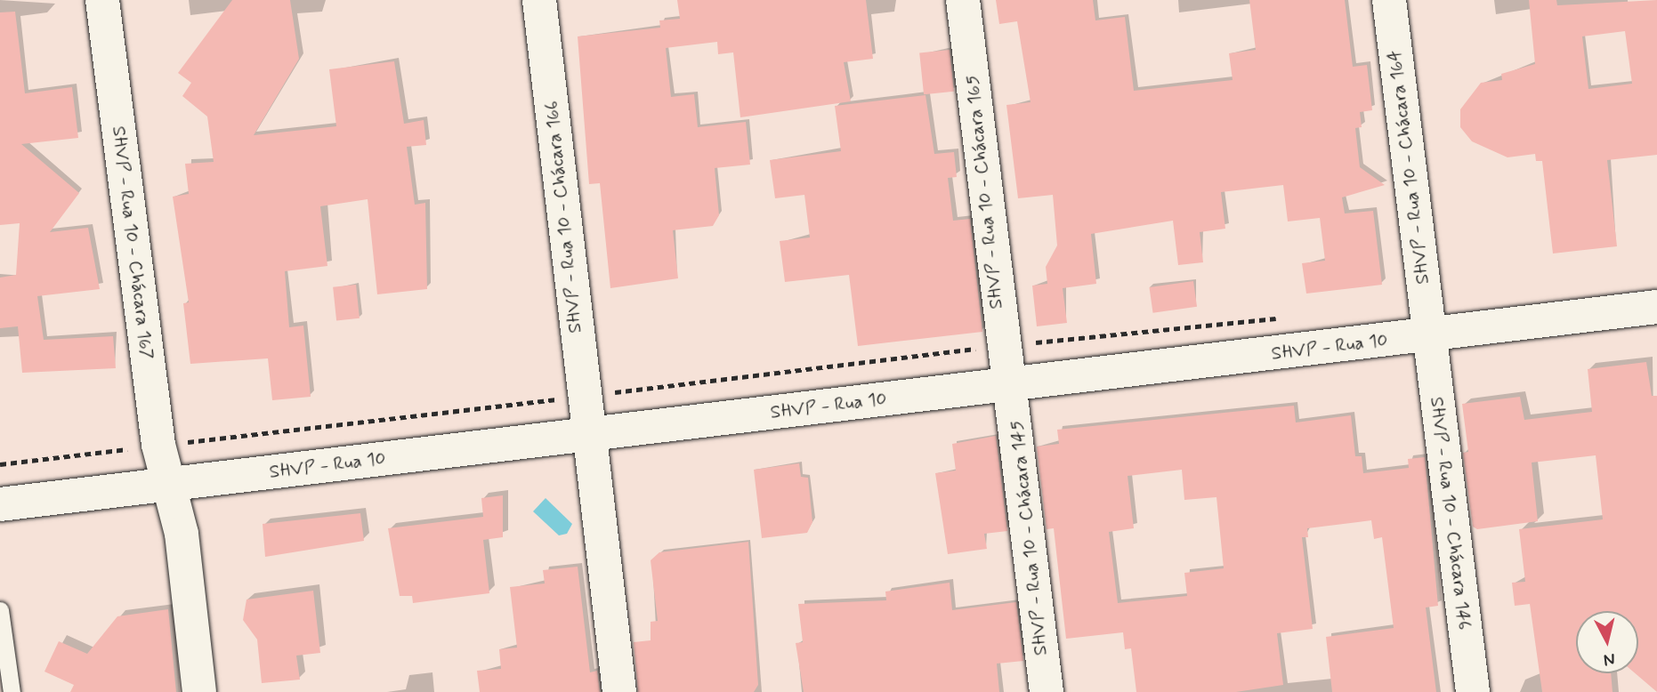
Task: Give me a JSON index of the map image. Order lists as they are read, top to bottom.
{
  "streets": {
    "street": [
      "SHVP - Rua 10 - Chácara 164",
      "SHVP - Rua 10 - Chácara 165",
      "SHVP - Rua 10 - Chácara 166",
      "SHVP - Rua 10 - Chácara 167",
      "SHVP - Rua 10",
      "SHVP - Rua 10 - Chácara 146",
      "SHVP - Rua 10 - Chácara 145"
    ]
  },
  "crossings": [
    ["SHVP - Rua 10 - Chácara 164", "SHVP - Rua 10"],
    ["SHVP - Rua 10 - Chácara 164", "SHVP - Rua 10 - Chácara 146"],
    ["SHVP - Rua 10 - Chácara 165", "SHVP - Rua 10"],
    ["SHVP - Rua 10 - Chácara 165", "SHVP - Rua 10 - Chácara 145"],
    ["SHVP - Rua 10 - Chácara 166", "SHVP - Rua 10"],
    ["SHVP - Rua 10 - Chácara 167", "SHVP - Rua 10"],
    ["SHVP - Rua 10", "SHVP - Rua 10 - Chácara 146"],
    ["SHVP - Rua 10", "SHVP - Rua 10 - Chácara 145"]
  ],
  "north": "bottom"
}
